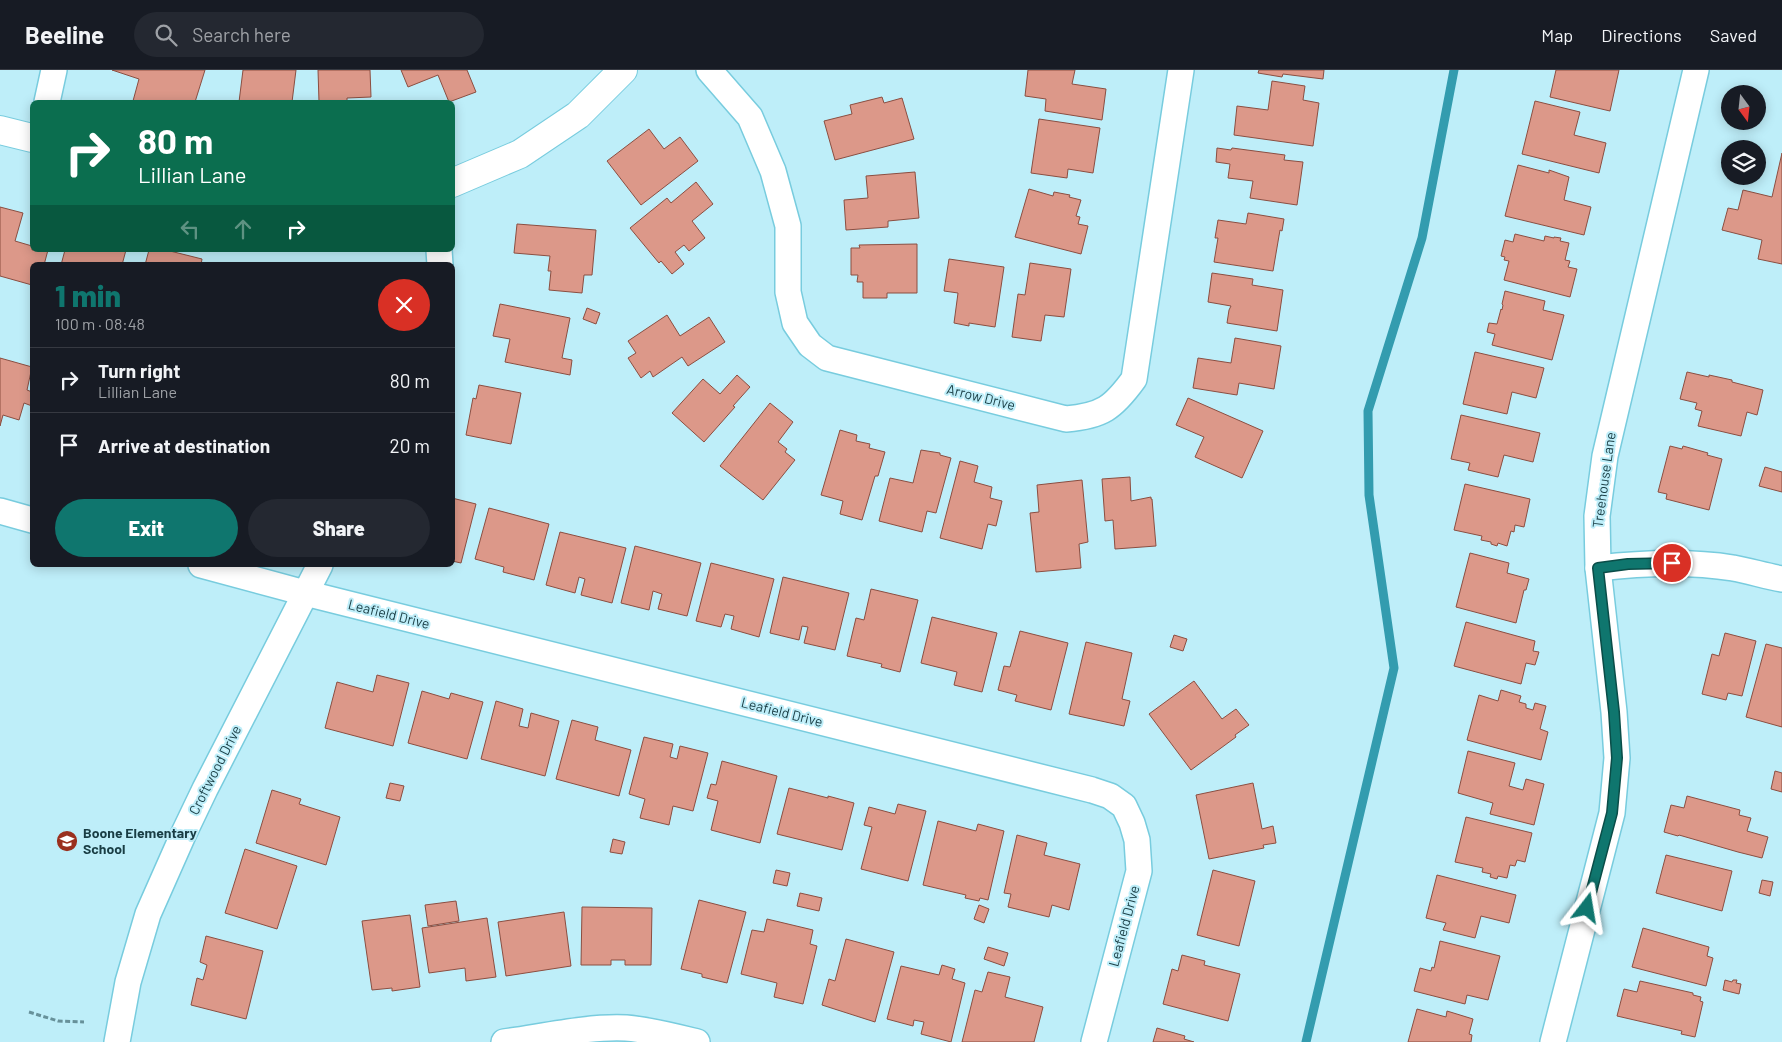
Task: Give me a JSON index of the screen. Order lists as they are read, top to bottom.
{
  "streets": {
    "street": [
      "Arrow Drive",
      "Treehouse Lane",
      "Leafield Drive",
      "Croftwood Drive"
    ]
  },
  "crossings": [
    ["Leafield Drive", "Croftwood Drive"]
  ],
  "places": {
    "school or university": ["Boone Elementary School"]
  },
  "north": "bottom",
  "page": {
    "header": "Beeline",
    "search": "Search here",
    "nav": ["Map", "Directions", "Saved"],
    "turn": ["80 m", "Lillian Lane"],
    "heading": ["1 min", "100 m · 08:48"],
    "list": [
      {
        "name": "Turn right",
        "note": "Lillian Lane",
        "value": "80 m"
      },
      {
        "name": "Arrive at destination",
        "value": "20 m"
      }
    ],
    "buttons": ["Exit", "Share"]
  }
}
